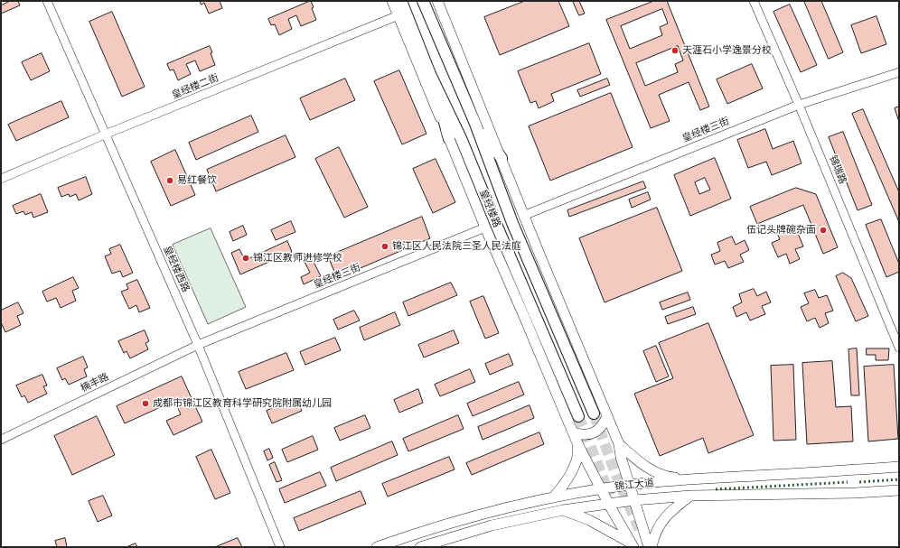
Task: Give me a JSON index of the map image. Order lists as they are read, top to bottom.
{
  "streets": {
    "highway": ["皇经楼路"],
    "main road": ["锦江大道"],
    "street": [
      "皇经楼二街",
      "皇经楼三街",
      "锦瑞路",
      "皇经楼西路",
      "楠丰路"
    ]
  },
  "crossings": [
    ["皇经楼二街", "皇经楼西路"],
    ["皇经楼三街", "锦瑞路"],
    ["皇经楼三街", "皇经楼西路"],
    ["皇经楼三街", "楠丰路"],
    ["皇经楼西路", "楠丰路"]
  ],
  "places": [
    "天涯石小学逸景分校",
    "易红餐饮",
    "伍记头牌碗杂面",
    "锦江区人民法院三圣人民法庭",
    "锦江区教师进修学校",
    "成都市锦江区教育科学研究院附属幼儿园"
  ]
}
